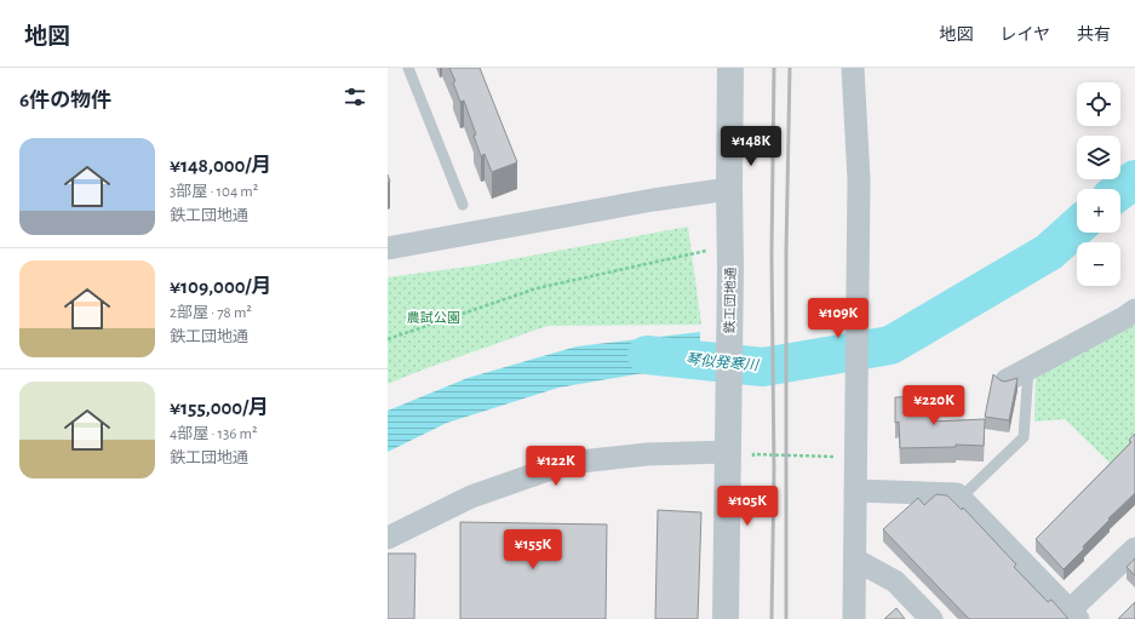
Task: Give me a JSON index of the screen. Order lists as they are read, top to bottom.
{
  "streets": {
    "street": ["鉄工団地通"]
  },
  "water": ["琴似発寒川"],
  "parks": ["農試公園"],
  "page": {
    "header": "地図",
    "nav": ["地図", "レイヤ", "共有"],
    "heading": "6件の物件",
    "map_buttons": ["+", "−"],
    "list": [
      {
        "name": "¥148,000/月",
        "note": "3部屋 · 104 m² · 鉄工団地通"
      },
      {
        "name": "¥109,000/月",
        "note": "2部屋 · 78 m² · 鉄工団地通"
      },
      {
        "name": "¥155,000/月",
        "note": "4部屋 · 136 m² · 鉄工団地通"
      }
    ],
    "price": [
      "¥148K",
      "¥109K",
      "¥220K",
      "¥122K",
      "¥105K",
      "¥155K"
    ]
  }
}
